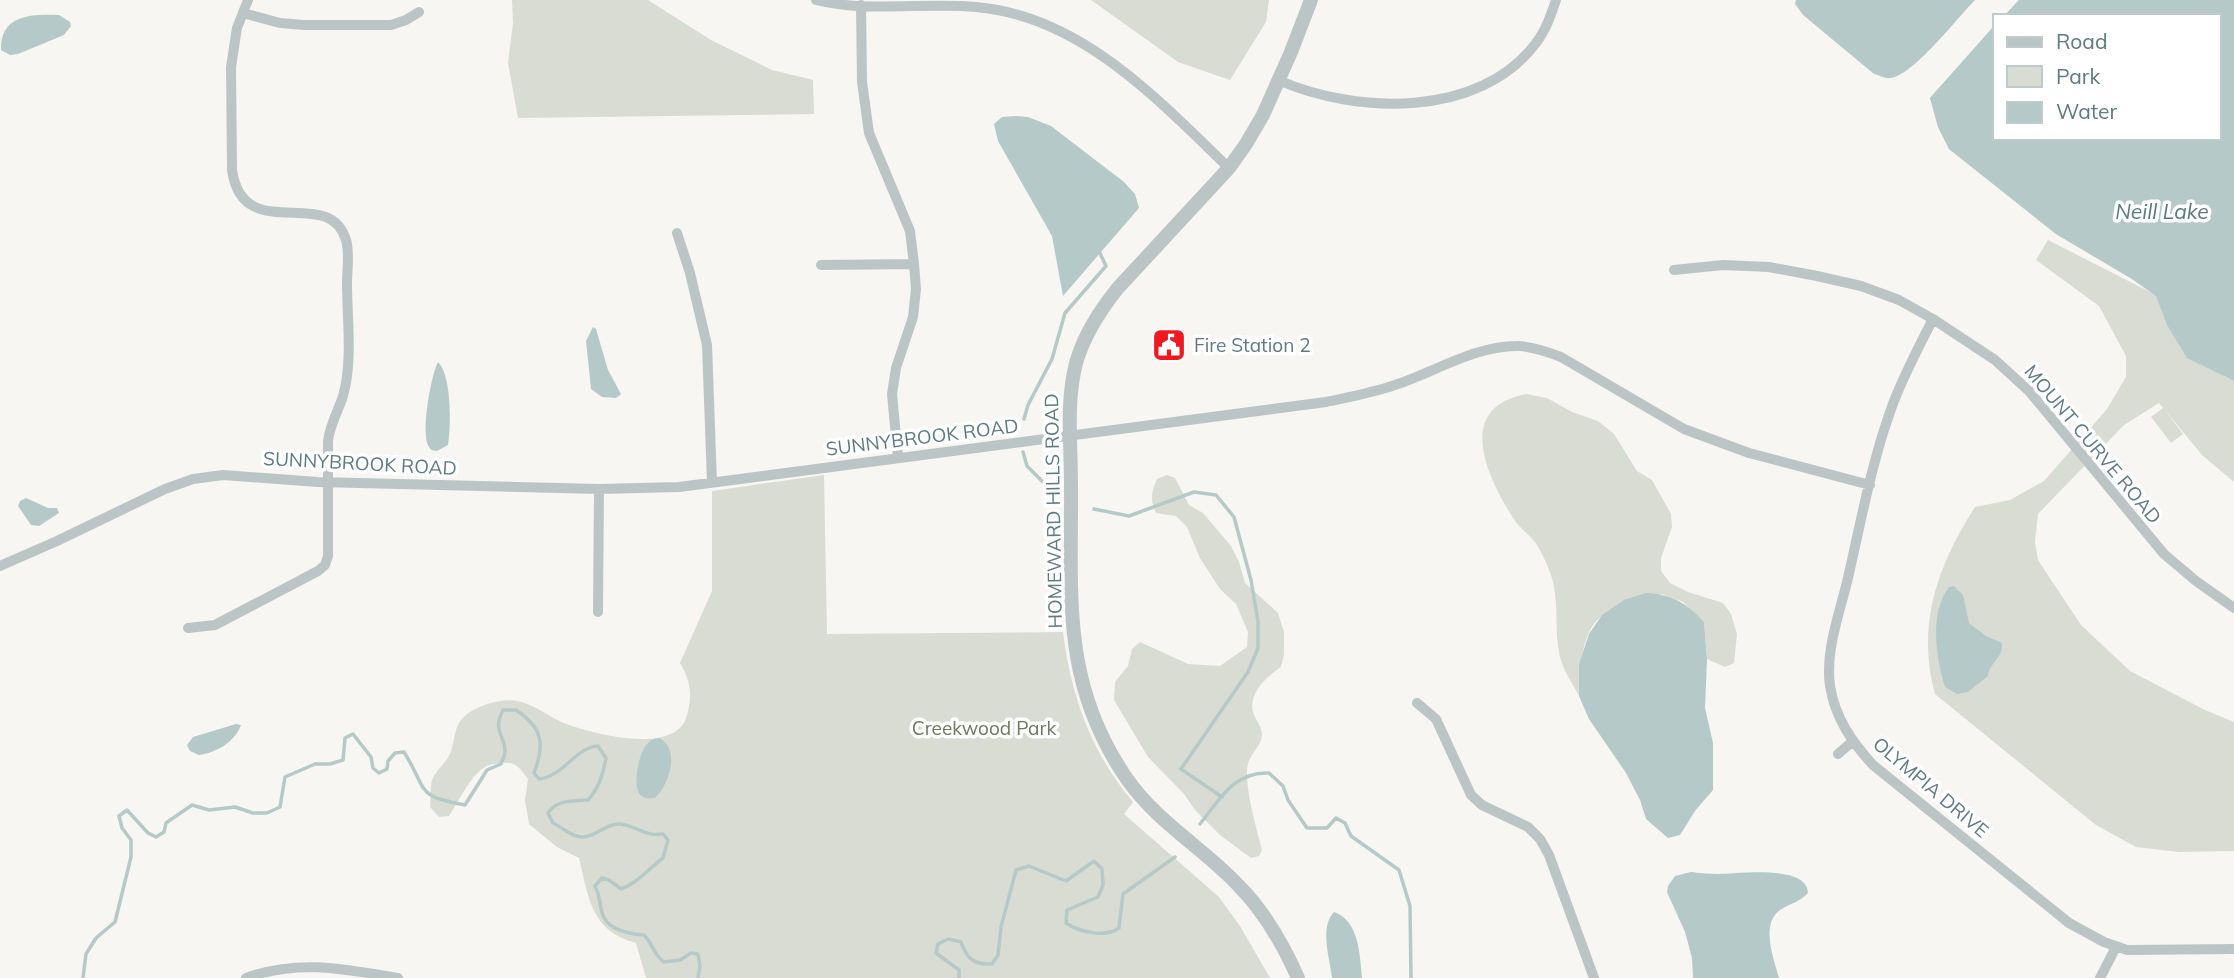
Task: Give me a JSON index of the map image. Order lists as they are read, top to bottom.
{
  "streets": {
    "street": [
      "SUNNYBROOK ROAD",
      "MOUNT CURVE ROAD",
      "HOMEWARD HILLS ROAD",
      "OLYMPIA DRIVE"
    ]
  },
  "crossings": [
    ["SUNNYBROOK ROAD", "HOMEWARD HILLS ROAD"],
    ["SUNNYBROOK ROAD", "OLYMPIA DRIVE"],
    ["MOUNT CURVE ROAD", "OLYMPIA DRIVE"]
  ],
  "water": ["Neill Lake"],
  "parks": ["Creekwood Park"],
  "places": {
    "public building": ["Fire Station 2"]
  },
  "legend": ["Road", "Park", "Water"]
}
